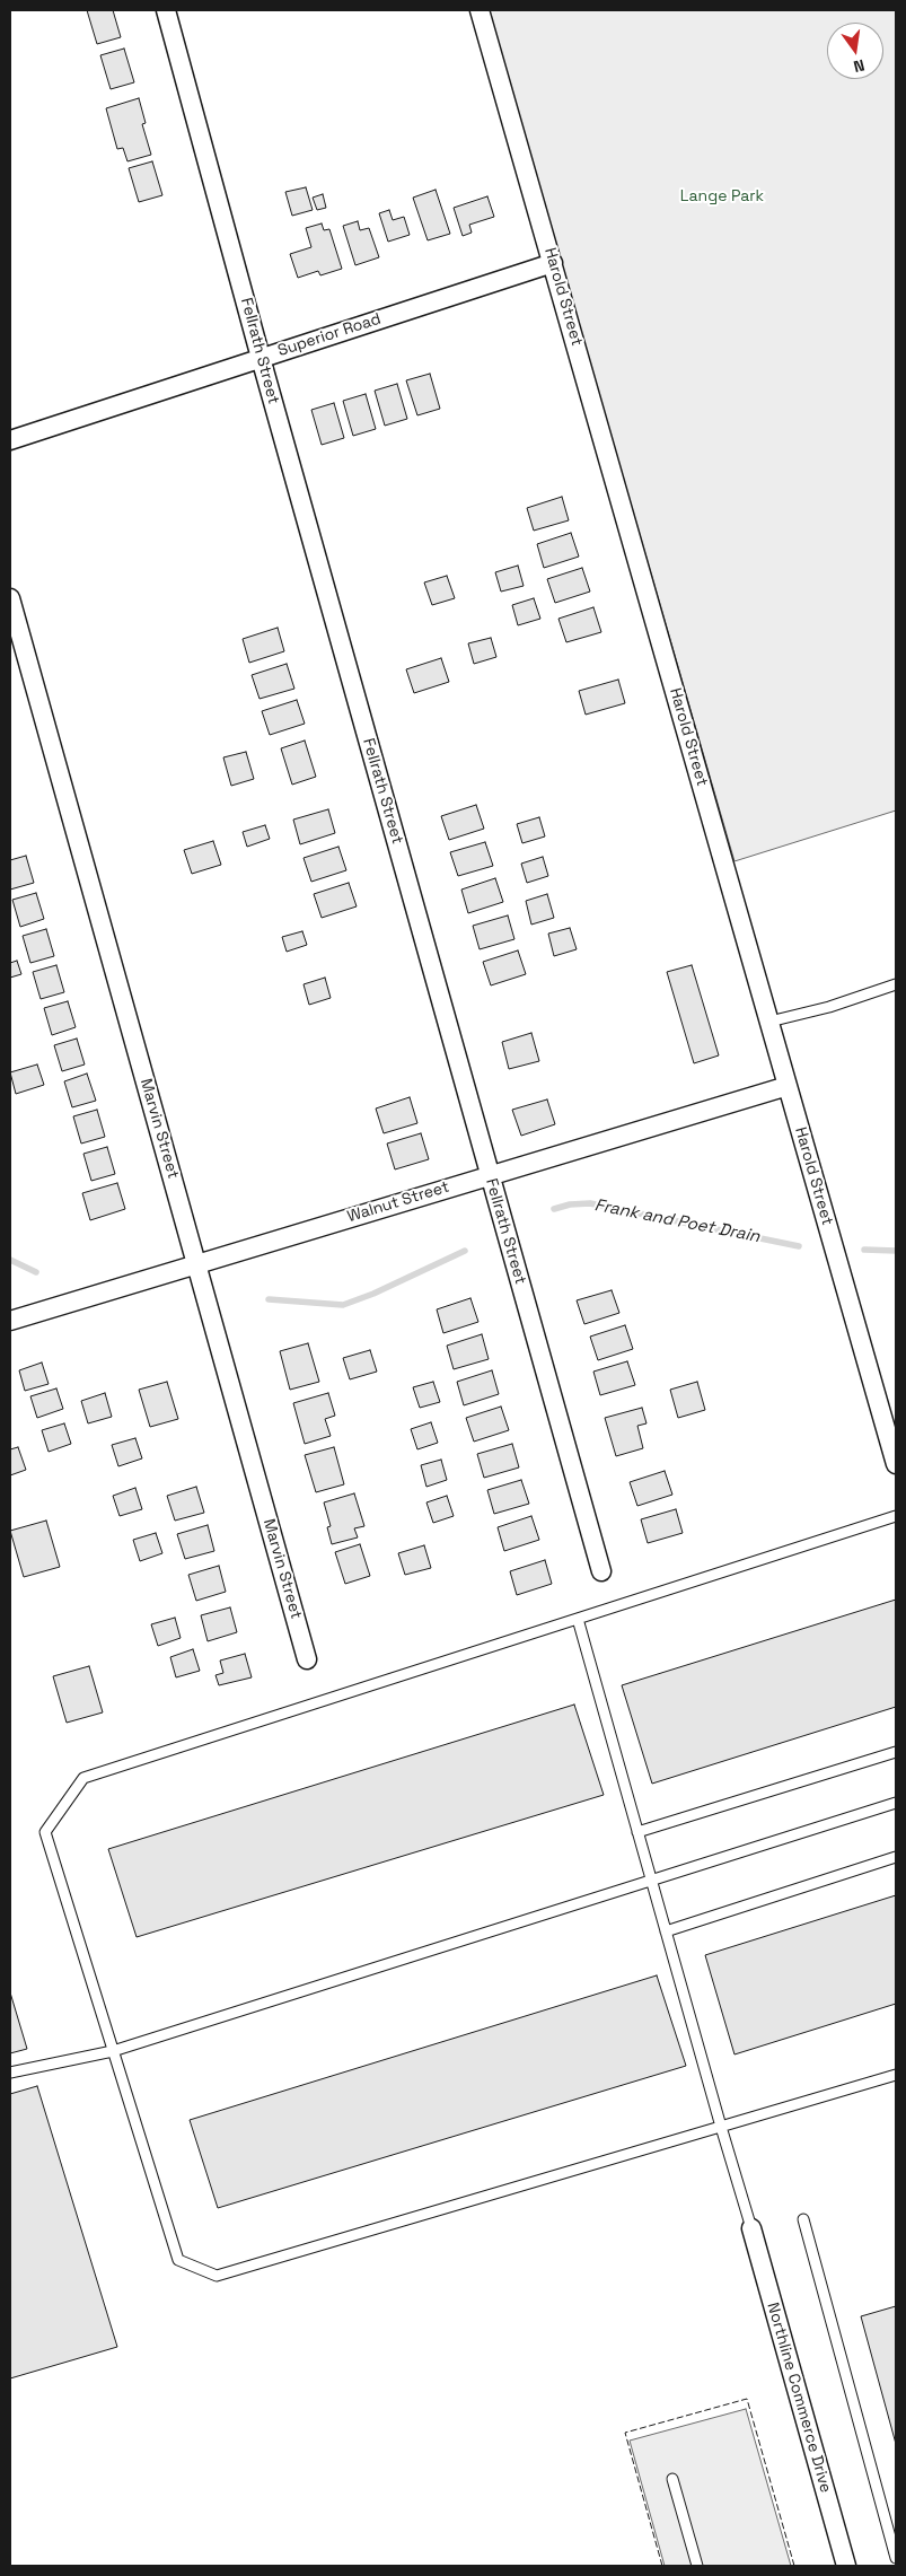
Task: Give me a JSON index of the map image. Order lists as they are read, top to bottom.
{
  "streets": {
    "street": [
      "Harold Street",
      "Superior Road",
      "Fellrath Street",
      "Marvin Street",
      "Walnut Street",
      "Northline Commerce Drive"
    ]
  },
  "crossings": [
    ["Harold Street", "Superior Road"],
    ["Harold Street", "Walnut Street"],
    ["Superior Road", "Fellrath Street"],
    ["Fellrath Street", "Walnut Street"],
    ["Marvin Street", "Walnut Street"]
  ],
  "water": ["Frank and Poet Drain"],
  "parks": ["Lange Park"],
  "north": "bottom"
}
